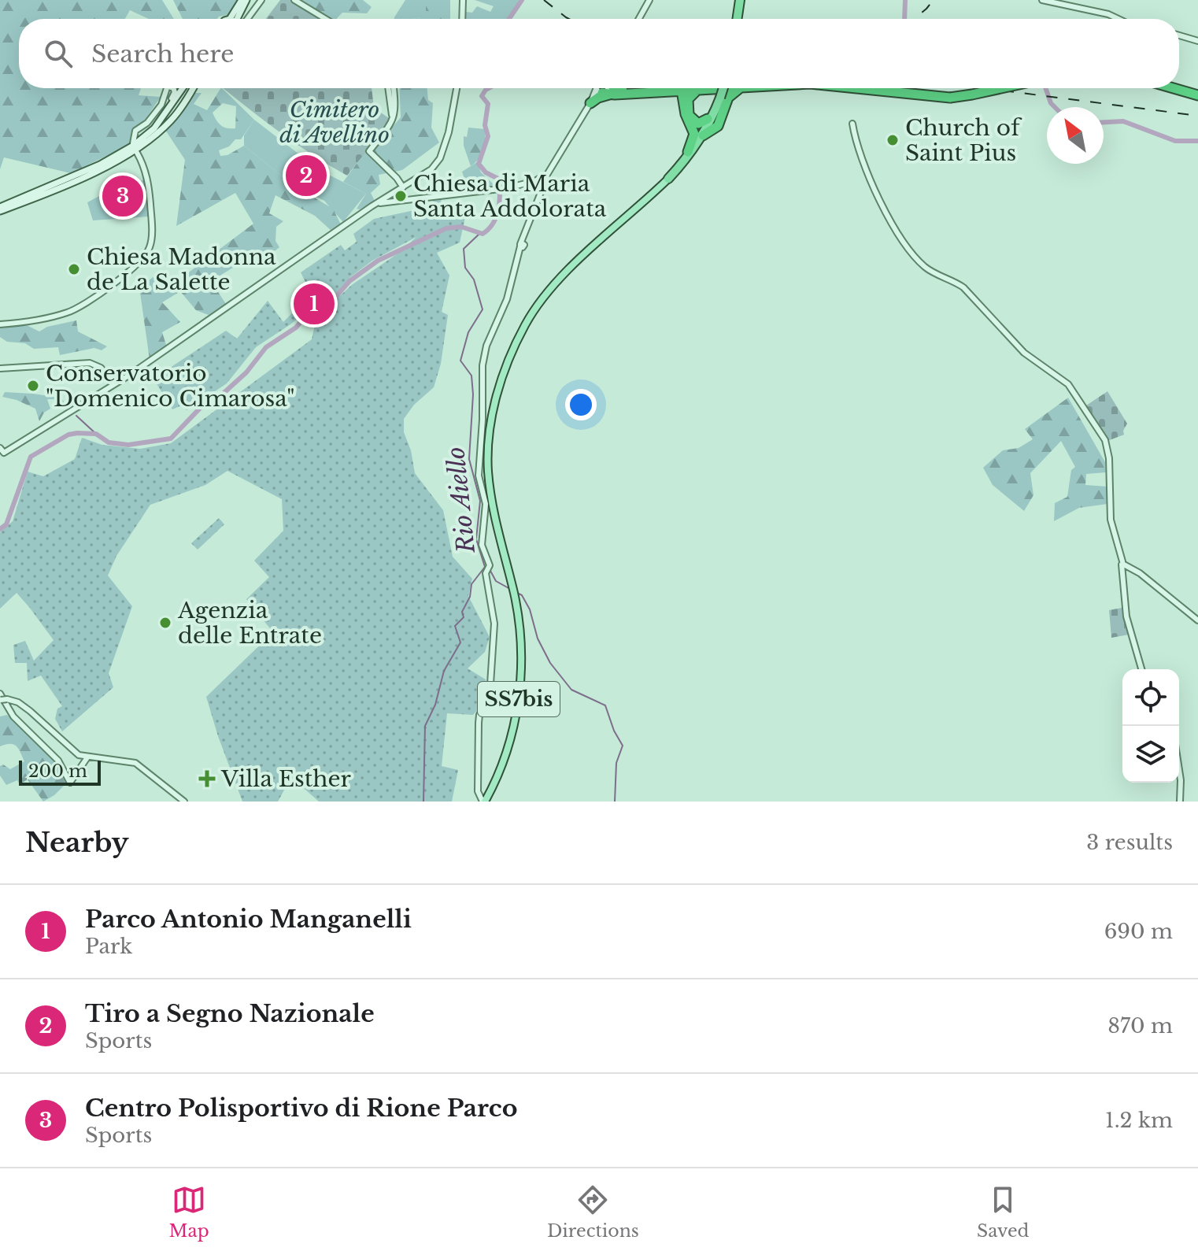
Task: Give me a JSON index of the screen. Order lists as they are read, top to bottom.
{
  "streets": {
    "highway": ["SS7bis"]
  },
  "water": ["Rio Aiello"],
  "parks": ["Cimitero di Avellino"],
  "places": {
    "other": [
      "Church of Saint Pius",
      "Chiesa di Maria Santa Addolorata",
      "Chiesa Madonna de La Salette",
      "Conservatorio \"Domenico Cimarosa\"",
      "Agenzia delle Entrate"
    ],
    "health": ["Villa Esther"]
  },
  "scale_bar": "200 m",
  "north": "top left",
  "page": {
    "search": "Search here",
    "pins": ["2", "3", "1"],
    "scale": "200 m",
    "heading": ["Nearby", "3 results"],
    "list": [
      {
        "mark": "1",
        "name": "Parco Antonio Manganelli",
        "note": "Park",
        "value": "690 m"
      },
      {
        "mark": "2",
        "name": "Tiro a Segno Nazionale",
        "note": "Sports",
        "value": "870 m"
      },
      {
        "mark": "3",
        "name": "Centro Polisportivo di Rione Parco",
        "note": "Sports",
        "value": "1.2 km"
      }
    ],
    "nav": ["Map", "Directions", "Saved"]
  }
}
